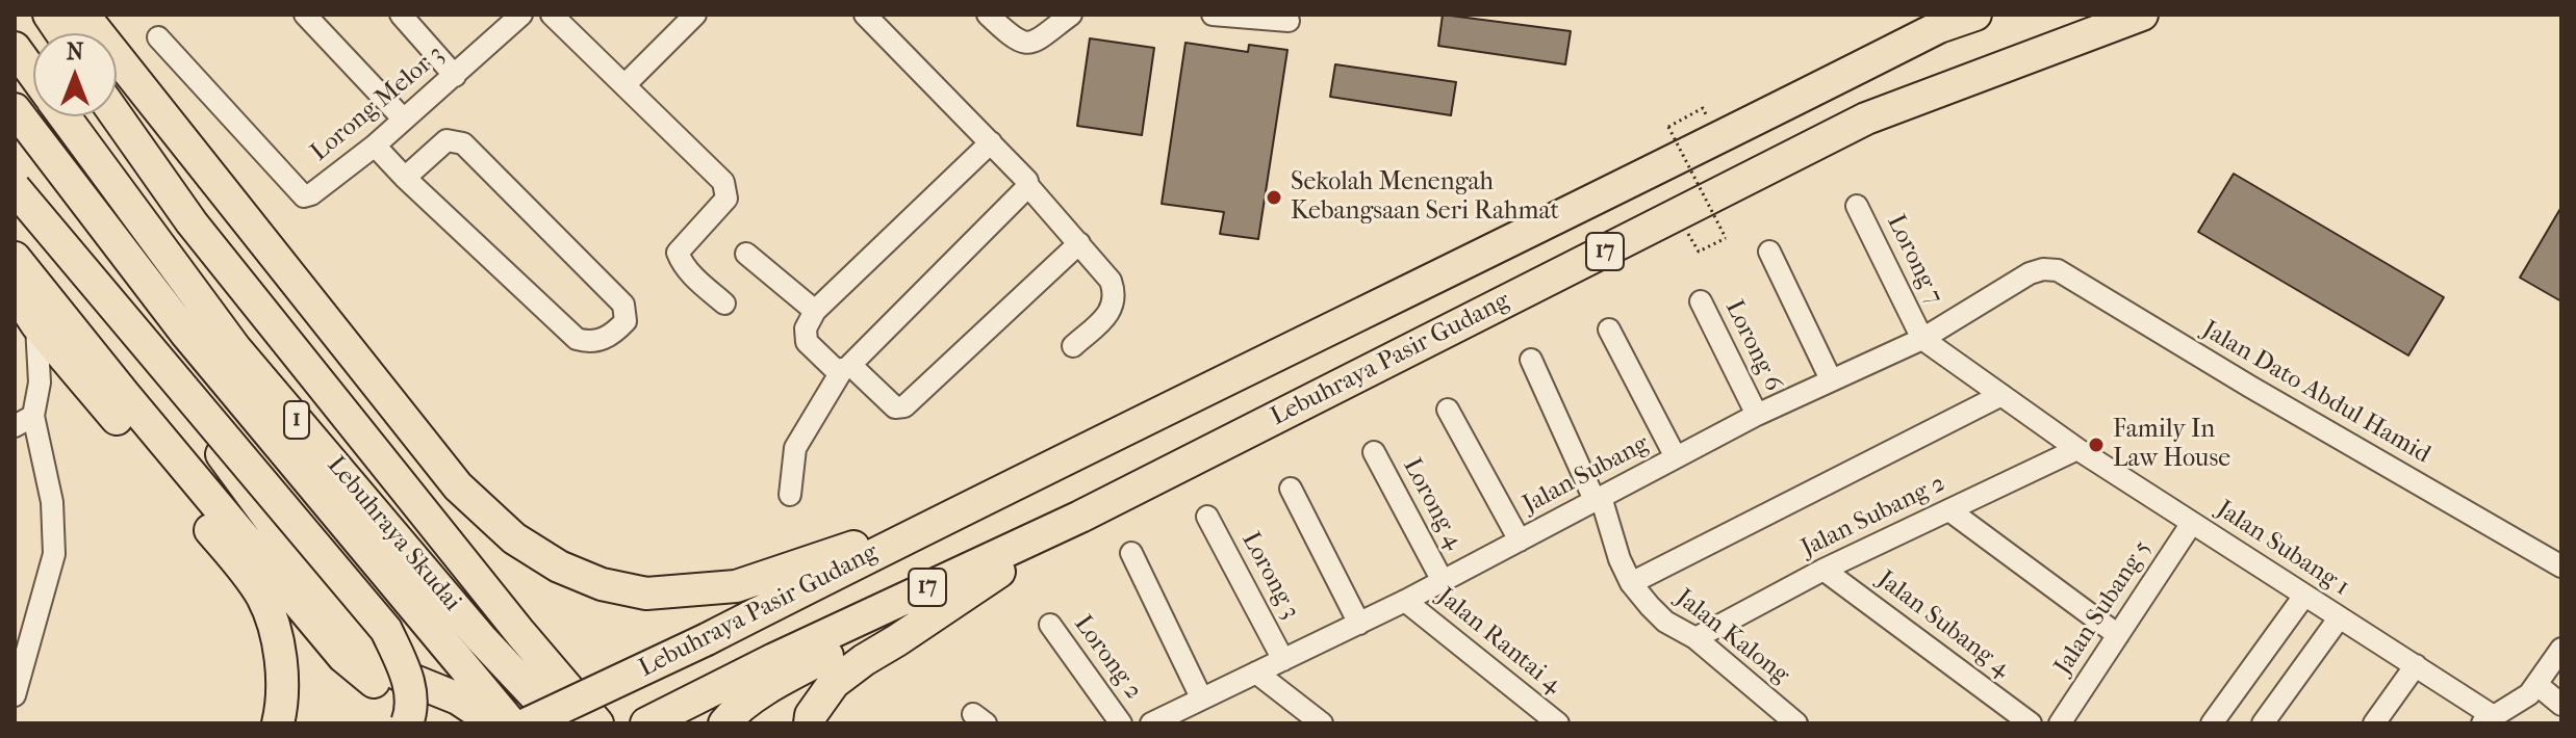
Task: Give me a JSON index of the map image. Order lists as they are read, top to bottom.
{
  "streets": {
    "highway": [
      "17",
      "Lebuhraya Pasir Gudang",
      "1",
      "Lebuhraya Skudai"
    ],
    "street": [
      "Lorong Melor 3",
      "Lorong 7",
      "Lorong 6",
      "Jalan Dato Abdul Hamid",
      "Jalan Subang",
      "Lorong 4",
      "Jalan Subang 2",
      "Jalan Subang 1",
      "Lorong 3",
      "Jalan Subang 5",
      "Jalan Subang 4",
      "Jalan Kalong",
      "Jalan Rantai 4",
      "Lorong 2"
    ]
  },
  "crossings": [
    ["Lorong 7", "Jalan Subang"],
    ["Lorong 7", "Jalan Subang 1"],
    ["Lorong 6", "Jalan Subang"],
    ["Jalan Dato Abdul Hamid", "Jalan Subang"],
    ["Jalan Subang", "Lorong 4"],
    ["Jalan Subang", "Jalan Subang 1"],
    ["Jalan Subang", "Lorong 3"],
    ["Jalan Subang", "Jalan Kalong"],
    ["Jalan Subang", "Jalan Rantai 4"],
    ["Jalan Subang 2", "Jalan Subang 1"],
    ["Jalan Subang 2", "Jalan Subang 4"],
    ["Jalan Subang 2", "Jalan Kalong"],
    ["Jalan Subang 1", "Jalan Subang 5"]
  ],
  "places": ["Sekolah Menengah Kebangsaan Seri Rahmat", "Family In Law House"],
  "north": "top"
}
